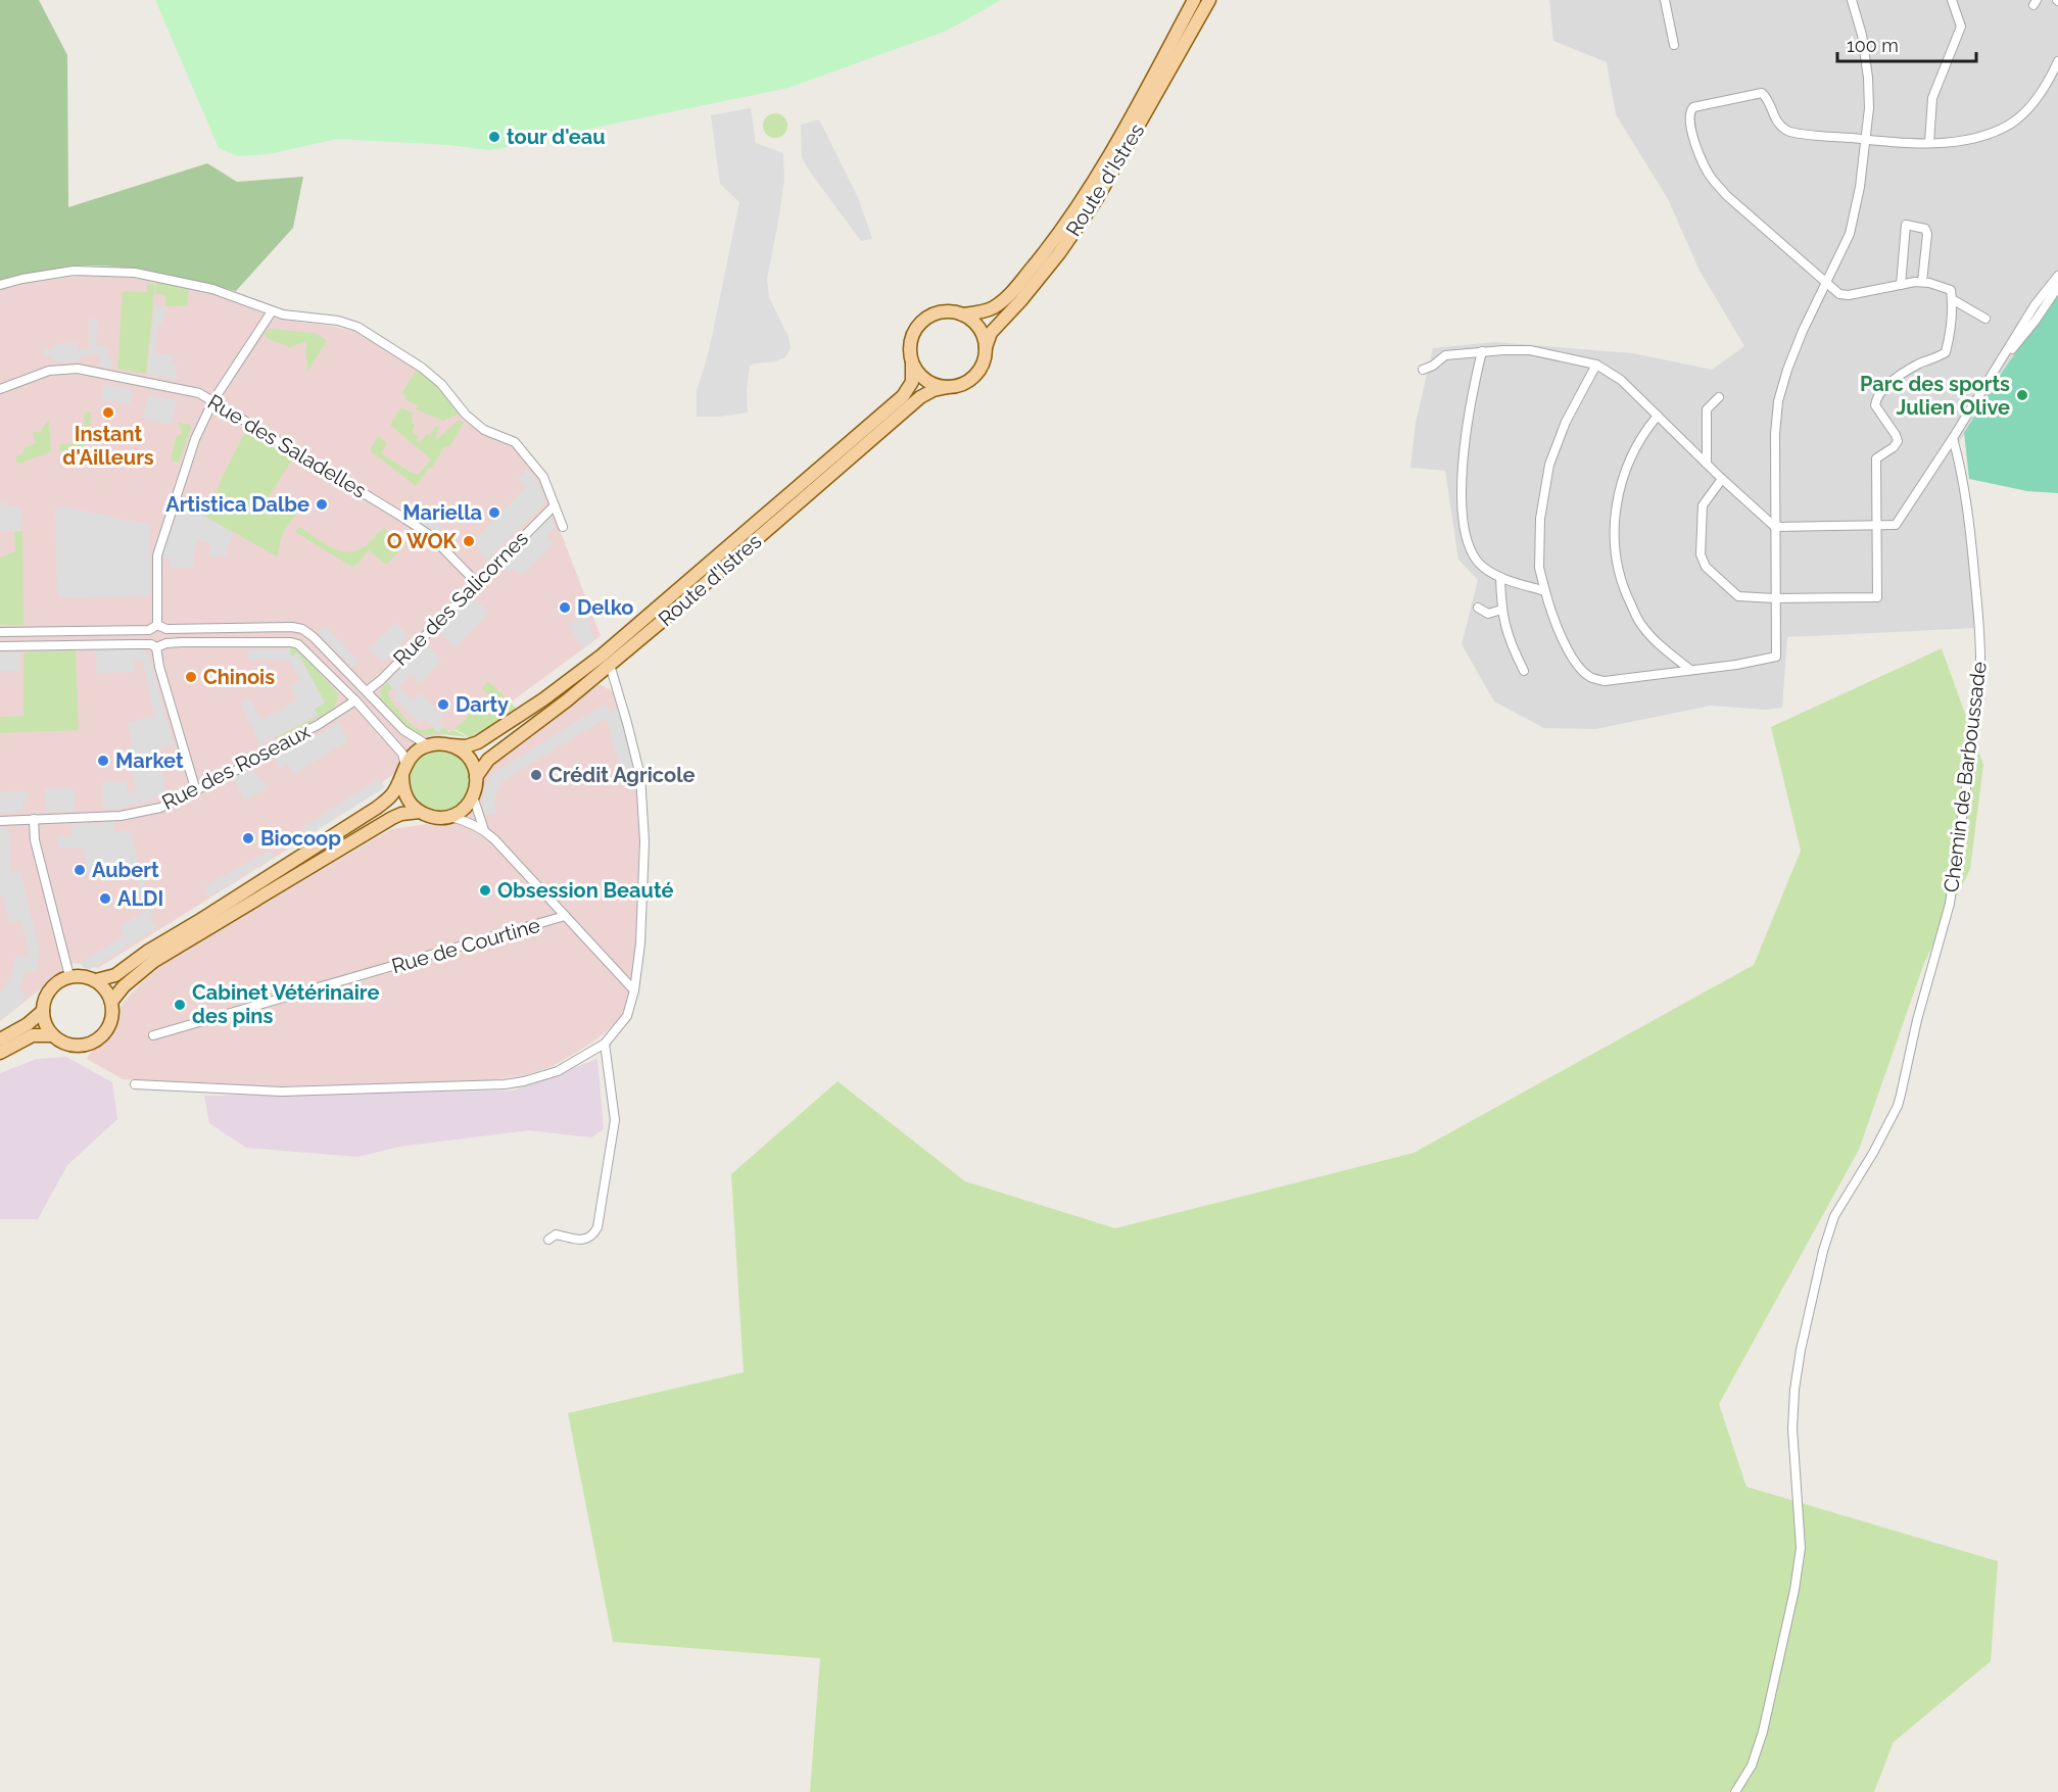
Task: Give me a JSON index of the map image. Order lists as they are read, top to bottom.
{
  "streets": {
    "main road": ["Route d'Istres"],
    "street": [
      "Rue des Saladelles",
      "Rue des Salicornes",
      "Rue des Roseaux",
      "Chemin de Barboussade",
      "Rue de Courtine"
    ]
  },
  "crossings": [
    ["Rue des Saladelles", "Rue des Salicornes"]
  ],
  "places": [
    "tour d'eau",
    "Parc des sports Julien Olive",
    "Instant d'Ailleurs",
    "Artistica Dalbe",
    "Mariella",
    "O WOK",
    "Delko",
    "Chinois",
    "Darty",
    "Market",
    "Crédit Agricole",
    "Biocoop",
    "Aubert",
    "Obsession Beauté",
    "ALDI",
    "Cabinet Vétérinaire des pins"
  ],
  "scale_bar": "100 m"
}
